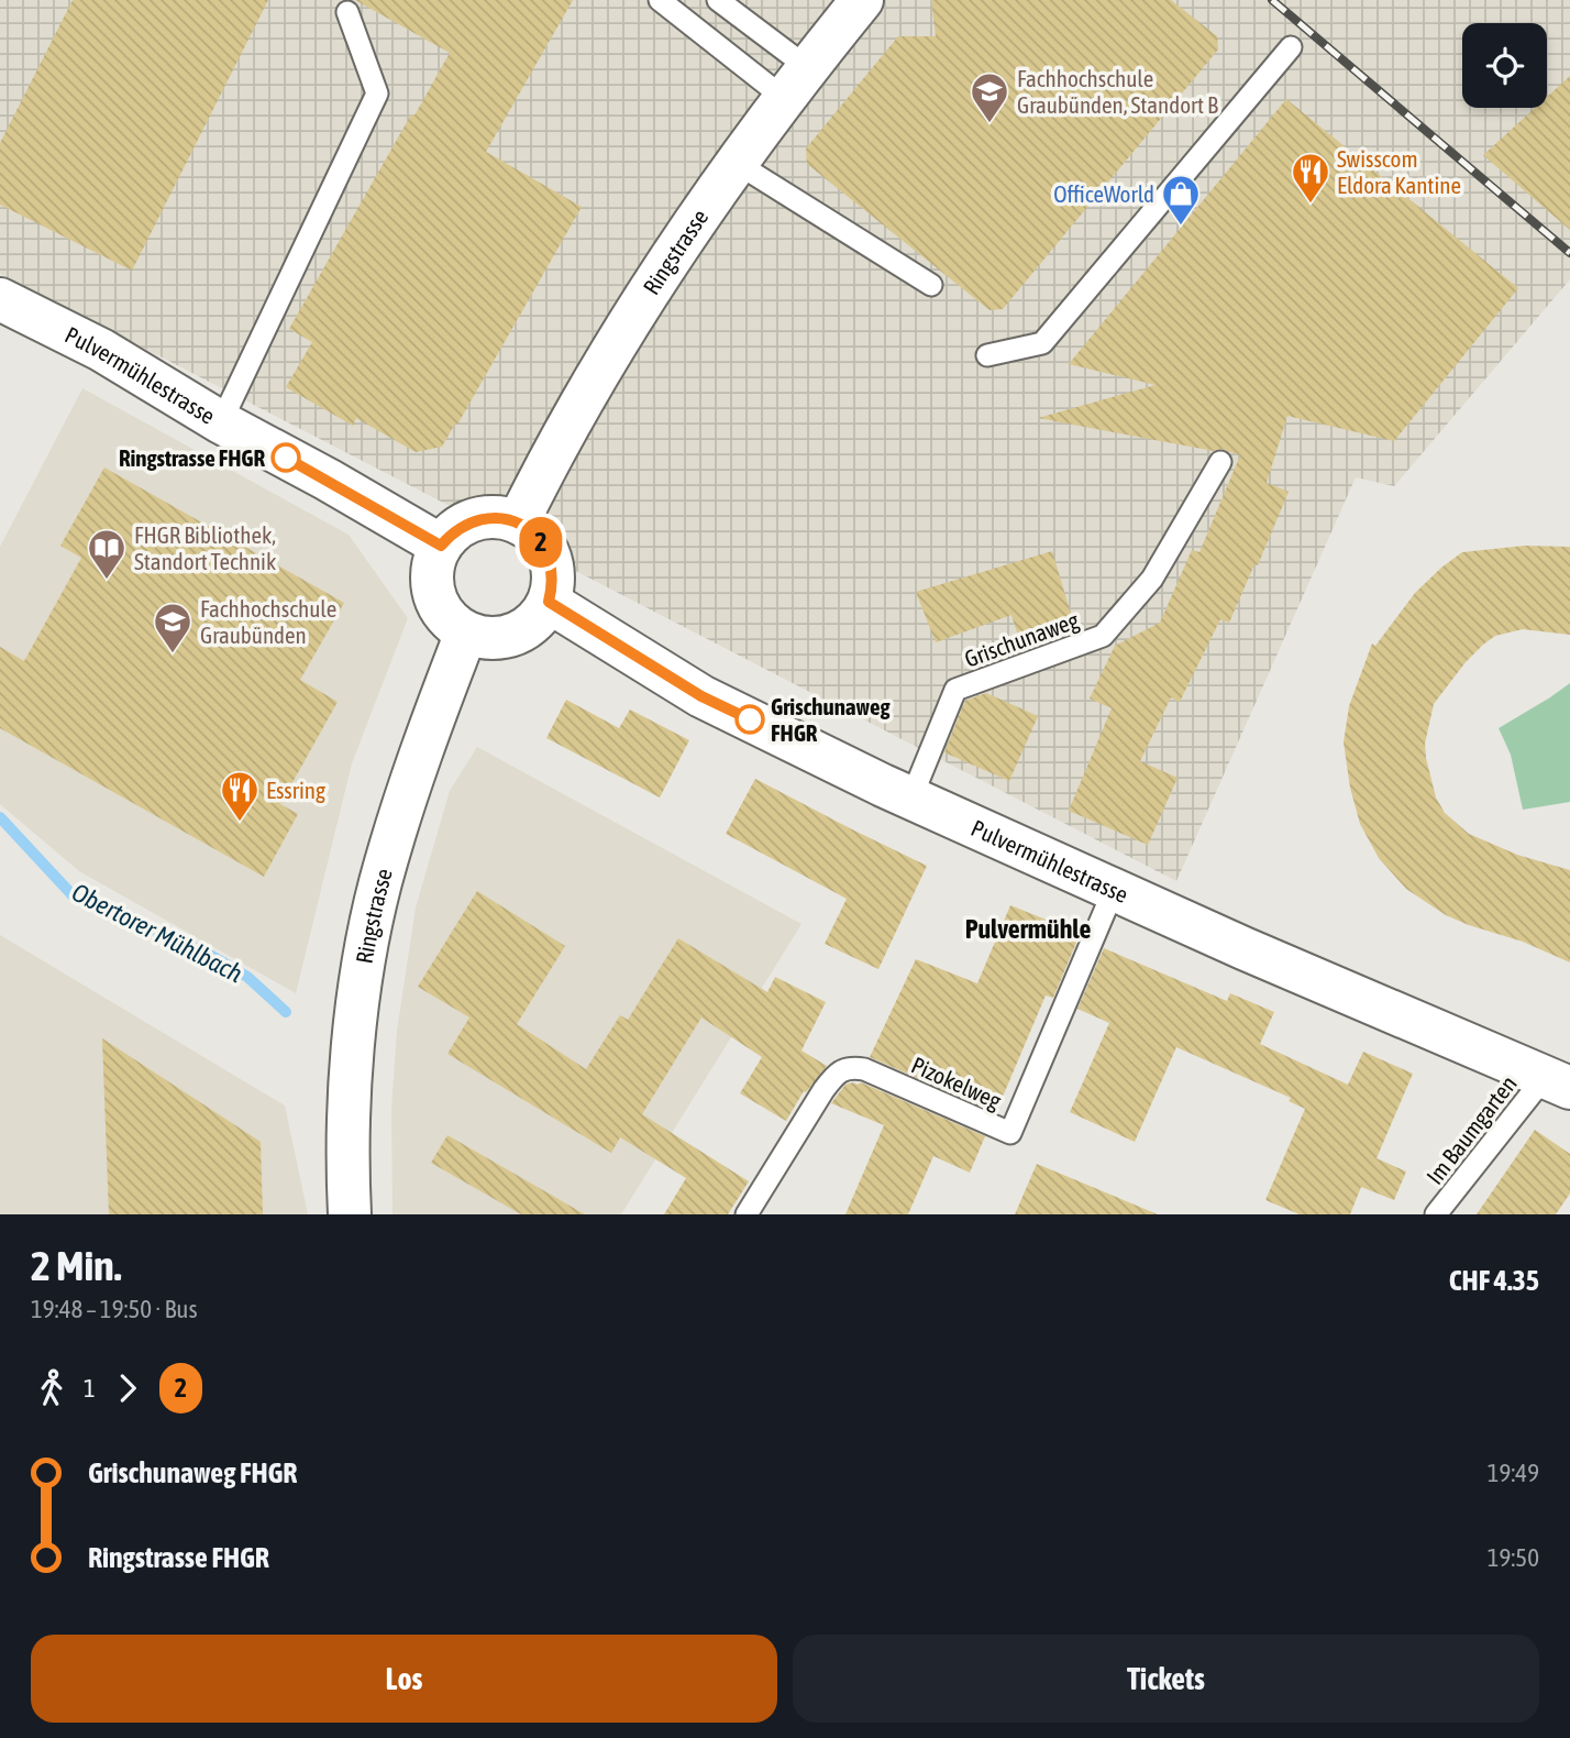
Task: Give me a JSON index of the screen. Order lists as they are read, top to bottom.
{
  "streets": {
    "street": ["Ringstrasse", "Pulvermühlestrasse"],
    "lane": ["Grischunaweg", "Pizokelweg", "Im Baumgarten"]
  },
  "crossings": [
    ["Ringstrasse", "Pulvermühlestrasse"],
    ["Pulvermühlestrasse", "Grischunaweg"],
    ["Pulvermühlestrasse", "Pizokelweg"],
    ["Pulvermühlestrasse", "Im Baumgarten"]
  ],
  "districts": ["Pulvermühle"],
  "water": ["Obertorer Mühlbach"],
  "places": {
    "school or university": ["Fachhochschule Graubünden, Standort B", "Fachhochschule Graubünden"],
    "restaurant": ["Swisscom Eldora Kantine", "Essring"],
    "shop": ["OfficeWorld"],
    "other": ["Ringstrasse FHGR", "Grischunaweg FHGR"],
    "library": ["FHGR Bibliothek, Standort Technik"]
  },
  "lines": ["bus line 2"],
  "page": {
    "on_map": "2",
    "heading": ["2 Min.", "19:48 – 19:50 · Bus", "CHF 4.35"],
    "legs": ["1", "2"],
    "list": [
      {
        "name": "Grischunaweg FHGR",
        "value": "19:49"
      },
      {
        "name": "Ringstrasse FHGR",
        "value": "19:50"
      }
    ],
    "buttons": ["Los", "Tickets"]
  }
}
